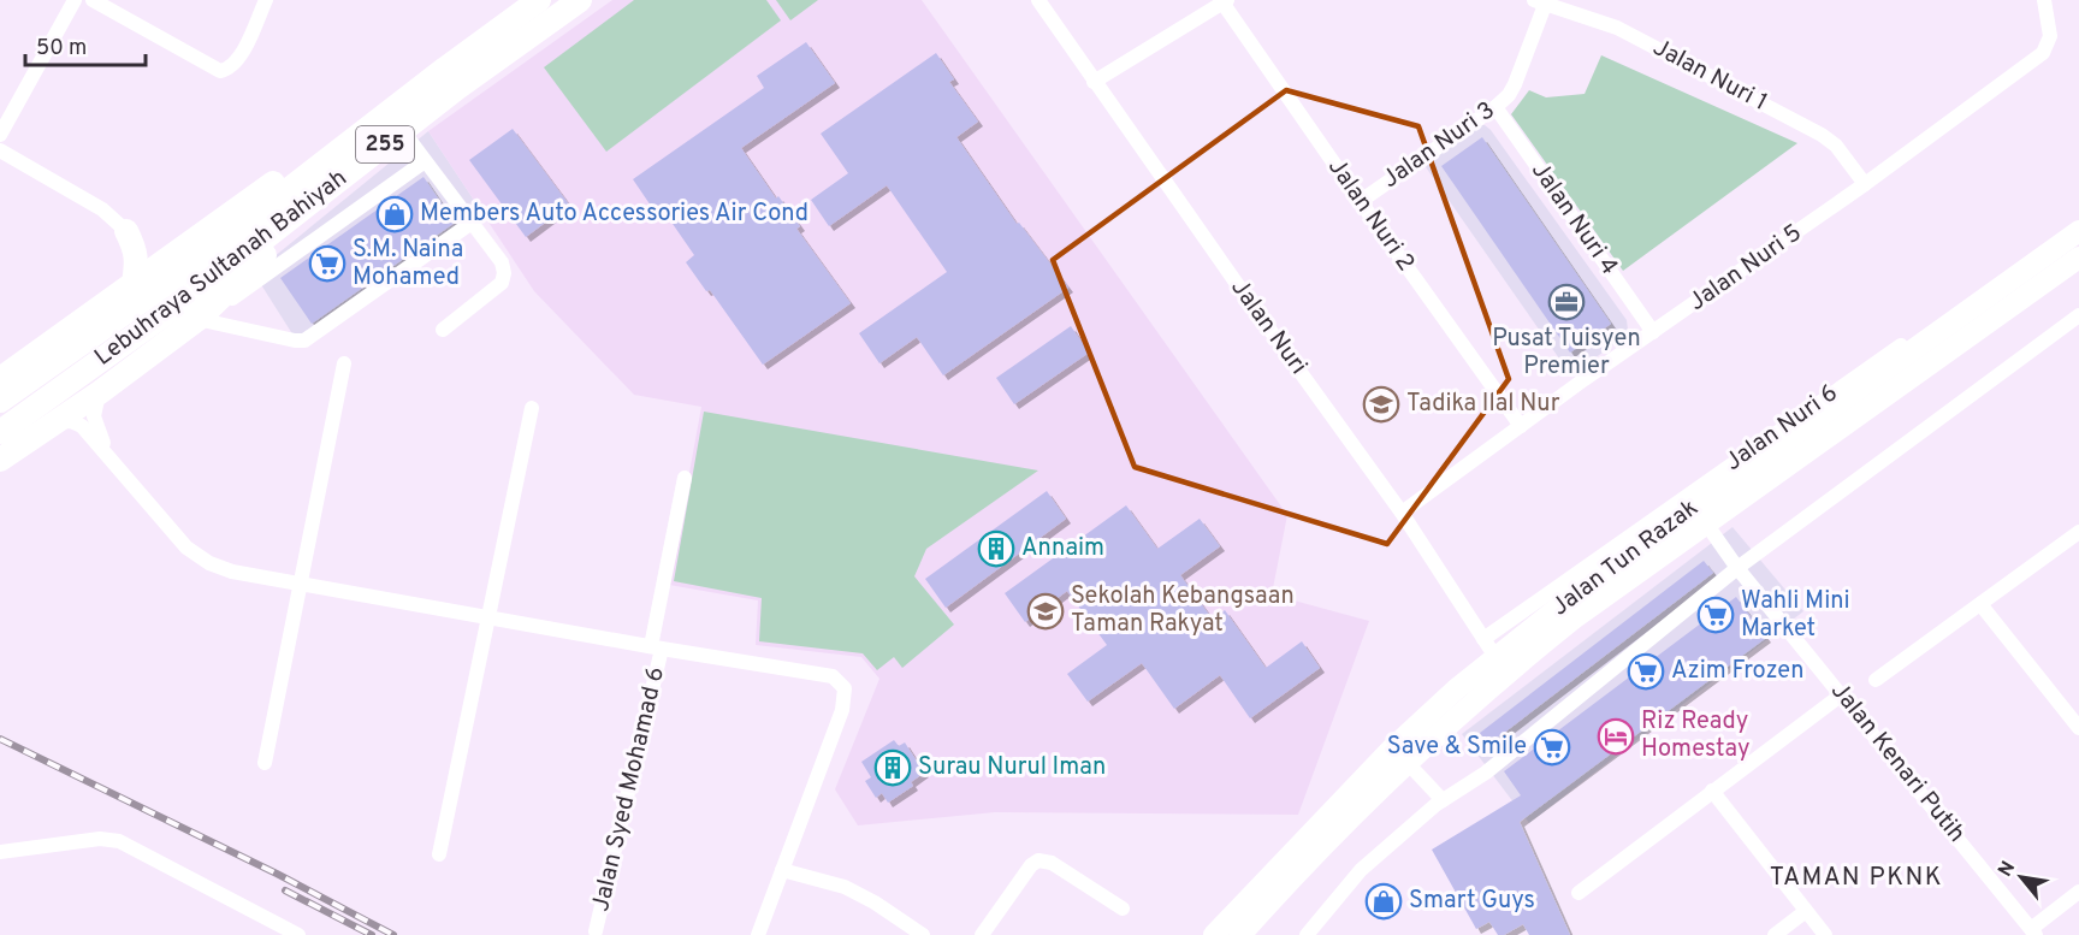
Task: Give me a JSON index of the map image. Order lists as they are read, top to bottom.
{
  "streets": {
    "main road": ["255", "Lebuhraya Sultanah Bahiyah", "Jalan Tun Razak"],
    "street": [
      "Jalan Nuri 1",
      "Jalan Nuri 3",
      "Jalan Nuri 2",
      "Jalan Nuri 4",
      "Jalan Nuri 5",
      "Jalan Nuri",
      "Jalan Nuri 6",
      "Jalan Kenari Putih",
      "Jalan Syed Mohamad 6"
    ]
  },
  "crossings": [
    ["Jalan Nuri 1", "Jalan Nuri 3"],
    ["Jalan Nuri 1", "Jalan Nuri 5"],
    ["Jalan Nuri 3", "Jalan Nuri 2"],
    ["Jalan Nuri 3", "Jalan Nuri 4"],
    ["Jalan Nuri 2", "Jalan Nuri 5"],
    ["Jalan Nuri 4", "Jalan Nuri 5"],
    ["Jalan Nuri 5", "Jalan Nuri"],
    ["Jalan Nuri", "Jalan Nuri 6"],
    ["Jalan Nuri", "Jalan Tun Razak"],
    ["Jalan Nuri 6", "Jalan Tun Razak"],
    ["Jalan Tun Razak", "Jalan Kenari Putih"]
  ],
  "districts": ["TAMAN PKNK"],
  "places": {
    "shop": ["Members Auto Accessories Air Cond", "Smart Guys"],
    "supermarket": [
      "S.M. Naina Mohamed",
      "Wahli Mini Market",
      "Azim Frozen",
      "Save & Smile"
    ],
    "office": ["Pusat Tuisyen Premier"],
    "school or university": ["Tadika Ilal Nur", "Sekolah Kebangsaan Taman Rakyat"],
    "building": ["Annaim", "Surau Nurul Iman"],
    "hotel": ["Riz Ready Homestay"]
  },
  "scale_bar": "50 m",
  "north": "top left"
}
